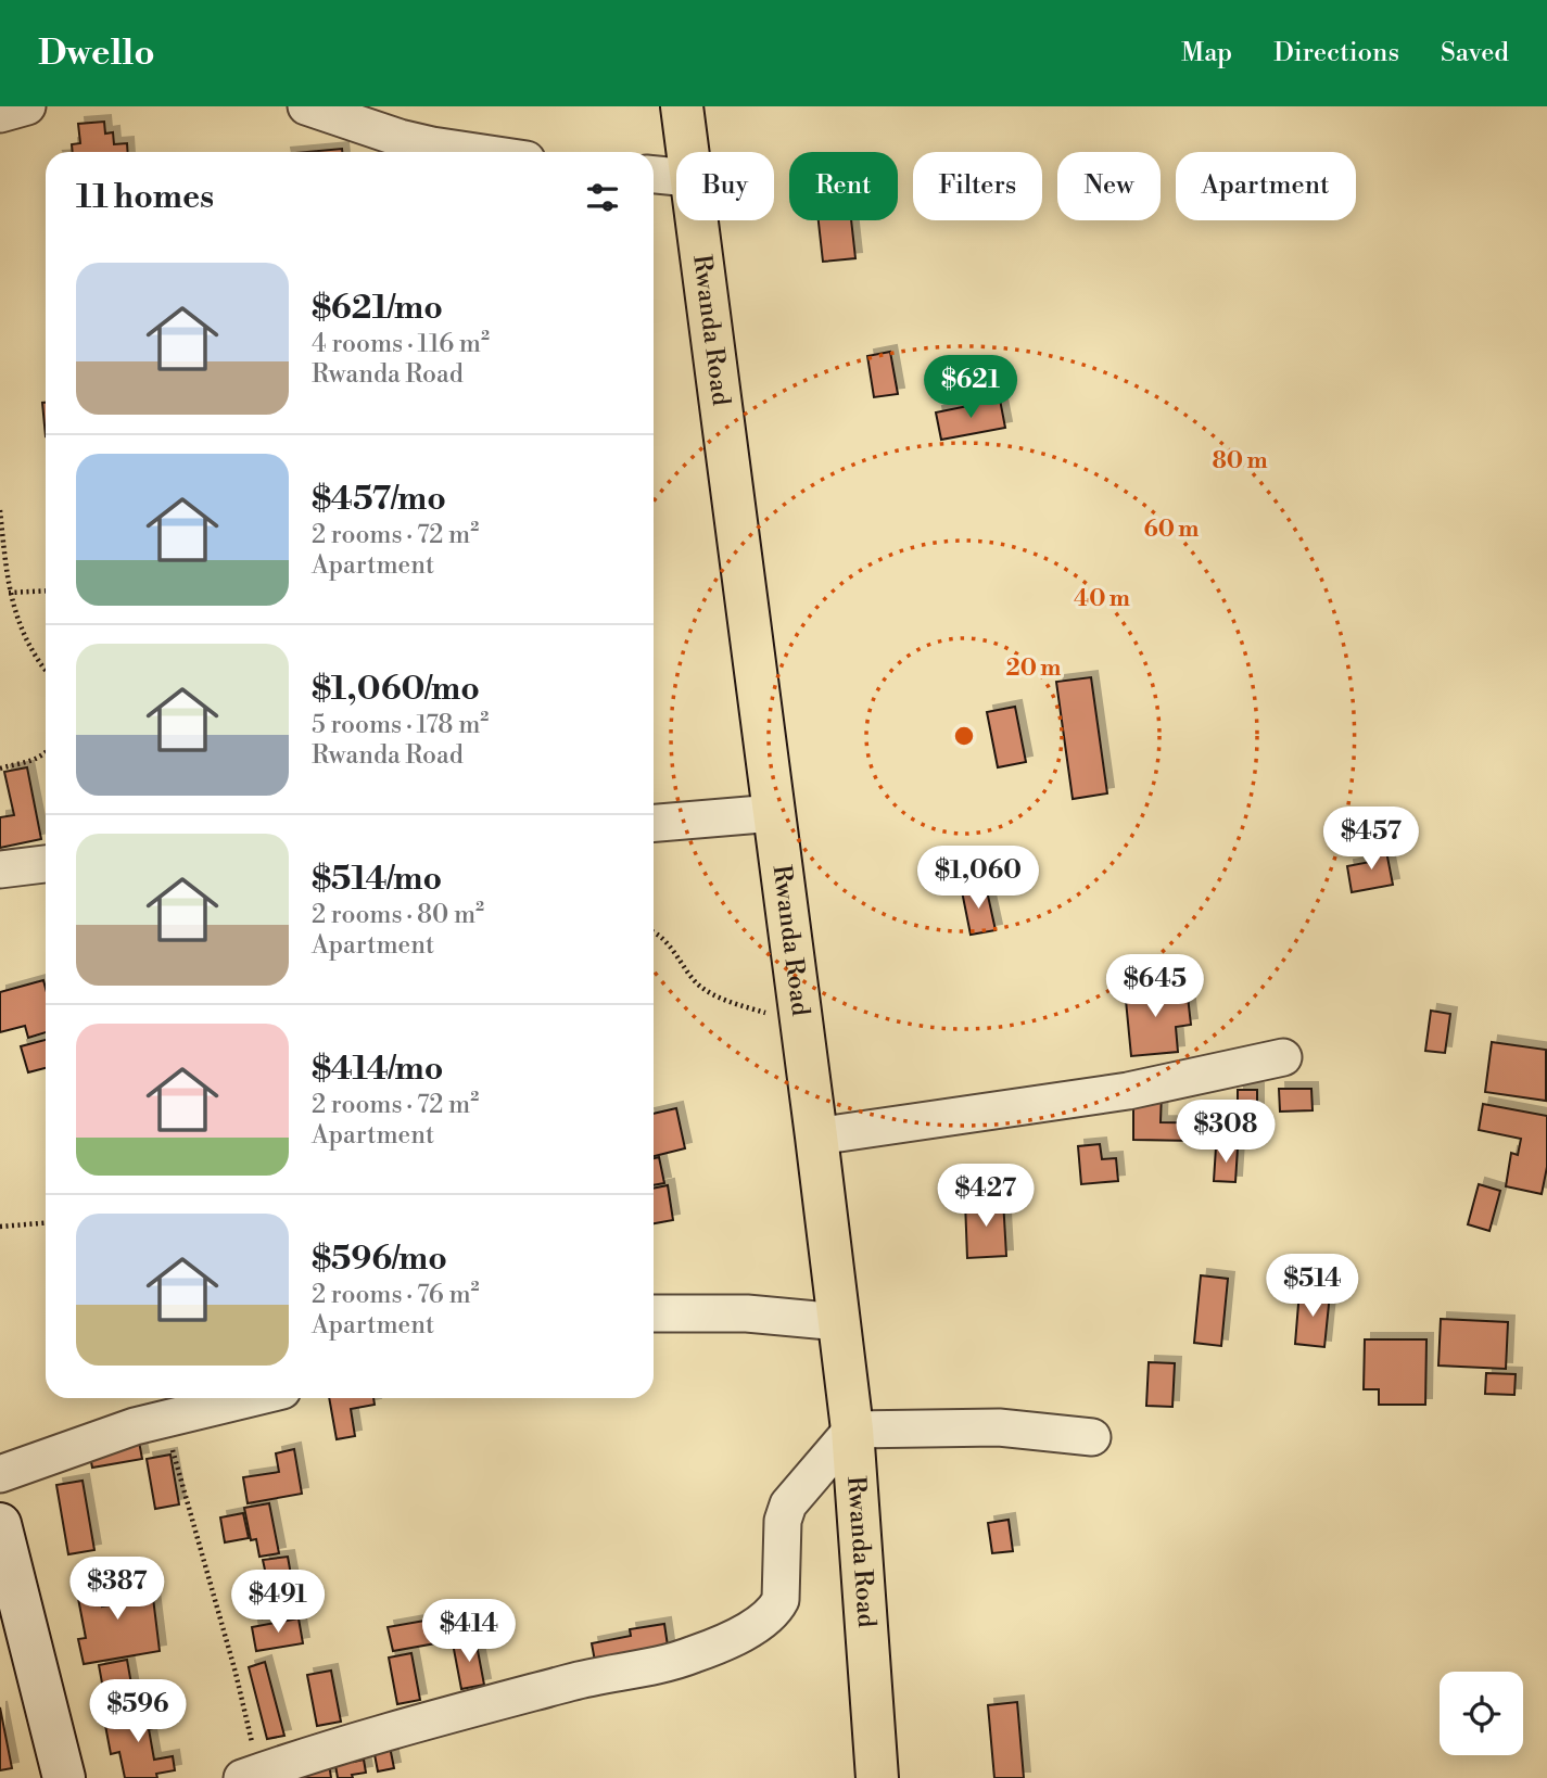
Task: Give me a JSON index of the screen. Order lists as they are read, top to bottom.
{
  "streets": {
    "highway": ["Rwanda Road"]
  },
  "page": {
    "header": "Dwello",
    "nav": ["Map", "Directions", "Saved"],
    "chip": [
      "Buy",
      "Rent",
      "Filters",
      "New",
      "Apartment"
    ],
    "heading": "11 homes",
    "list": [
      {
        "name": "$621/mo",
        "note": "4 rooms · 116 m² · Rwanda Road"
      },
      {
        "name": "$457/mo",
        "note": "2 rooms · 72 m² · Apartment"
      },
      {
        "name": "$1,060/mo",
        "note": "5 rooms · 178 m² · Rwanda Road"
      },
      {
        "name": "$514/mo",
        "note": "2 rooms · 80 m² · Apartment"
      },
      {
        "name": "$414/mo",
        "note": "2 rooms · 72 m² · Apartment"
      },
      {
        "name": "$596/mo",
        "note": "2 rooms · 76 m² · Apartment"
      }
    ],
    "price": [
      "$621",
      "$457",
      "$1,060",
      "$645",
      "$308",
      "$427",
      "$514",
      "$387",
      "$491",
      "$414",
      "$596"
    ]
  },
  "rings": [
    "80 m",
    "60 m",
    "40 m",
    "20 m"
  ]
}
